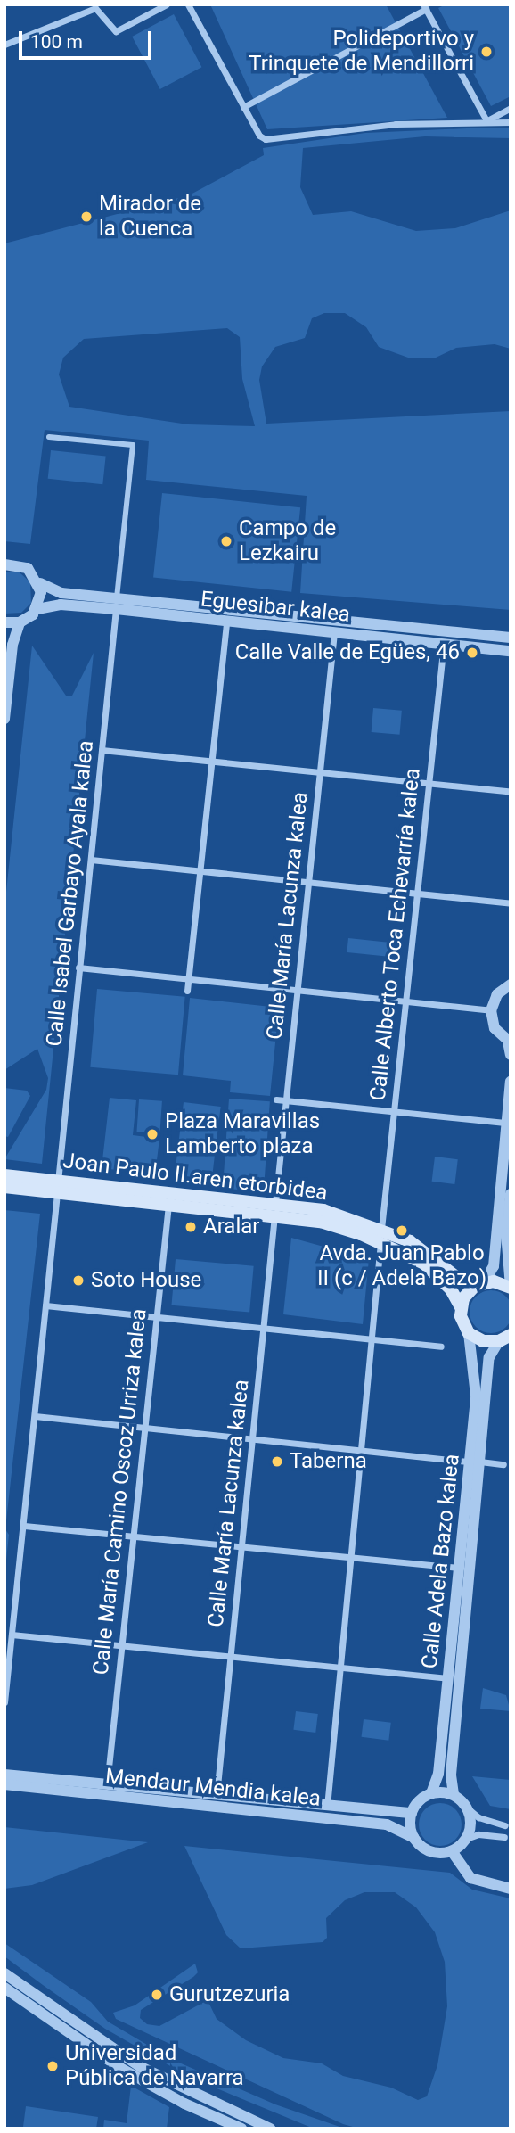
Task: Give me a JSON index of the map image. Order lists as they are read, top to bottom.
{
  "streets": {
    "main road": ["Joan Paulo II.aren etorbidea"],
    "street": [
      "Eguesibar kalea",
      "Calle Isabel Garbayo Ayala kalea",
      "Calle María Lacunza kalea",
      "Calle Alberto Toca Echevarría kalea",
      "Calle María Camino Oscoz Urriza kalea",
      "Calle Adela Bazo kalea",
      "Mendaur Mendia kalea"
    ]
  },
  "crossings": [
    ["Eguesibar kalea", "Calle Isabel Garbayo Ayala kalea"],
    ["Eguesibar kalea", "Calle María Lacunza kalea"],
    ["Eguesibar kalea", "Calle Alberto Toca Echevarría kalea"],
    ["Calle Isabel Garbayo Ayala kalea", "Joan Paulo II.aren etorbidea"],
    ["Calle María Lacunza kalea", "Joan Paulo II.aren etorbidea"],
    ["Calle María Lacunza kalea", "Mendaur Mendia kalea"],
    ["Calle Alberto Toca Echevarría kalea", "Joan Paulo II.aren etorbidea"],
    ["Calle Alberto Toca Echevarría kalea", "Mendaur Mendia kalea"],
    ["Joan Paulo II.aren etorbidea", "Calle María Camino Oscoz Urriza kalea"],
    ["Joan Paulo II.aren etorbidea", "Calle Adela Bazo kalea"],
    ["Calle María Camino Oscoz Urriza kalea", "Mendaur Mendia kalea"],
    ["Calle Adela Bazo kalea", "Mendaur Mendia kalea"]
  ],
  "places": [
    "Polideportivo y Trinquete de Mendillorri",
    "Mirador de la Cuenca",
    "Campo de Lezkairu",
    "Calle Valle de Egües, 46",
    "Plaza Maravillas Lamberto plaza",
    "Aralar",
    "Avda. Juan Pablo II (c / Adela Bazo)",
    "Soto House",
    "Taberna",
    "Gurutzezuria",
    "Universidad Pública de Navarra"
  ],
  "scale_bar": "100 m"
}
